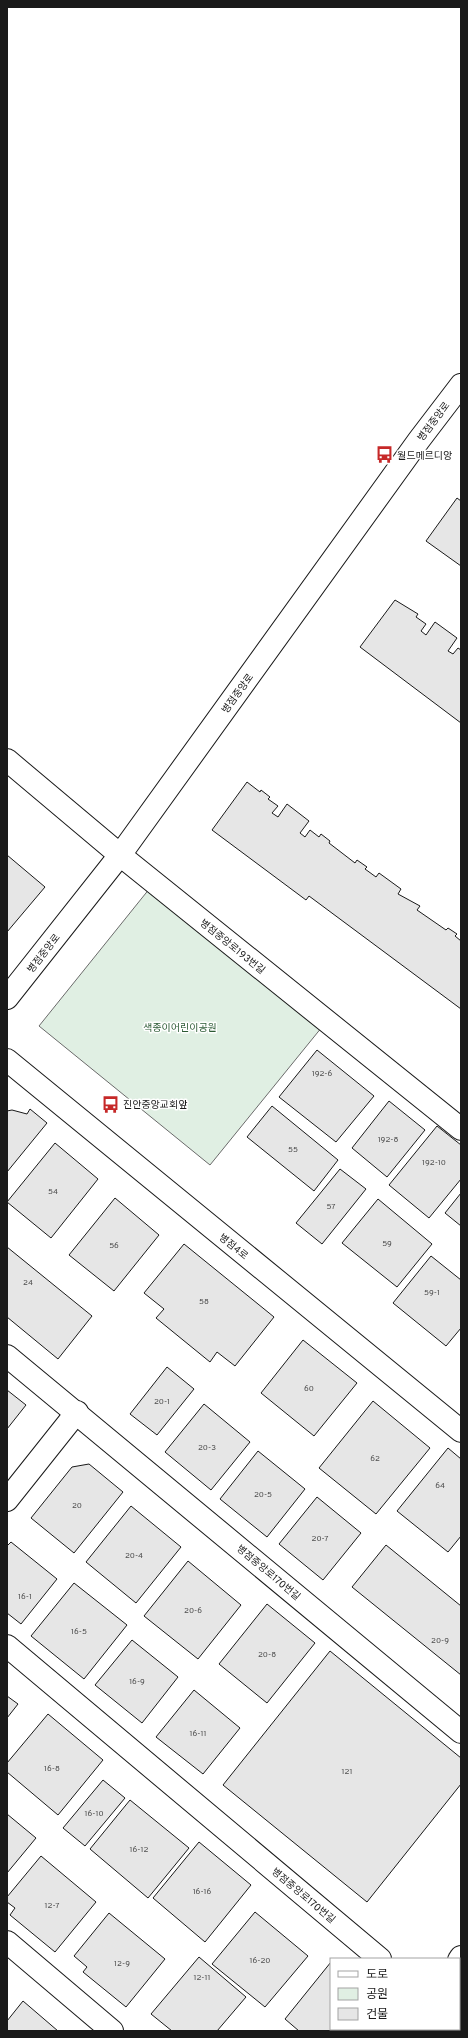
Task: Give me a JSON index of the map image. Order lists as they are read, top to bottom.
{
  "streets": {
    "street": [
      "병점중앙로",
      "병점중앙로193번길",
      "병점4로",
      "병점중앙로170번길"
    ]
  },
  "crossings": [
    ["병점중앙로", "병점중앙로193번길"]
  ],
  "parks": ["색종이어린이공원"],
  "places": {
    "bus stop": ["월드메르디앙", "진안중앙교회앞"]
  },
  "house_numbers": [
    "192-6",
    "192-8",
    "55",
    "192-10",
    "54",
    "57",
    "59",
    "56",
    "24",
    "59-1",
    "58",
    "60",
    "20-1",
    "20-3",
    "62",
    "64",
    "20-5",
    "20",
    "20-7",
    "20-4",
    "16-1",
    "20-6",
    "16-5",
    "20-9",
    "20-8",
    "16-9",
    "16-11",
    "16-8",
    "121",
    "16-10",
    "16-12",
    "16-16",
    "12-7",
    "16-20",
    "12-9",
    "12-11"
  ],
  "legend": ["도로", "공원", "건물"]
}
